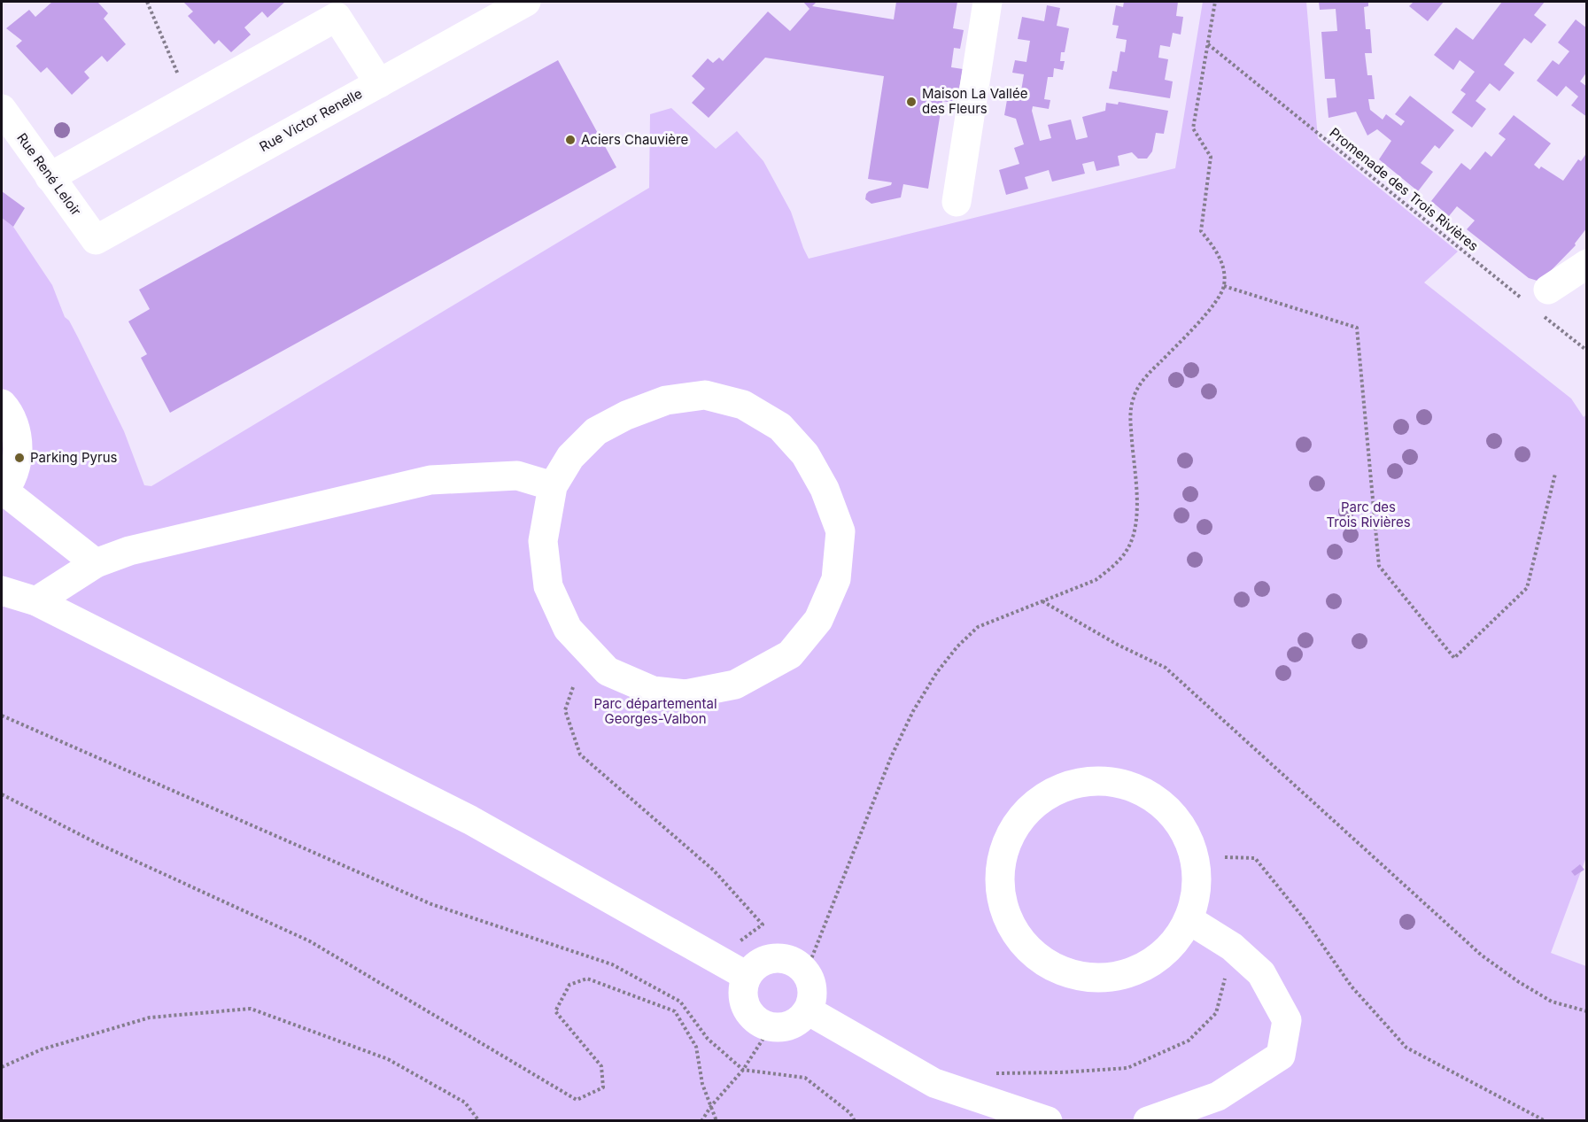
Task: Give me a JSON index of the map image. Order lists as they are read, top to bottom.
{
  "streets": {
    "street": ["Rue Victor Renelle", "Rue René Leloir"],
    "path": ["Promenade des Trois Rivières"]
  },
  "crossings": [
    ["Rue Victor Renelle", "Rue René Leloir"]
  ],
  "parks": ["Parc des Trois Rivières", "Parc départemental Georges-Valbon"],
  "places": ["Maison La Vallée des Fleurs", "Aciers Chauvière", "Parking Pyrus"]
}
